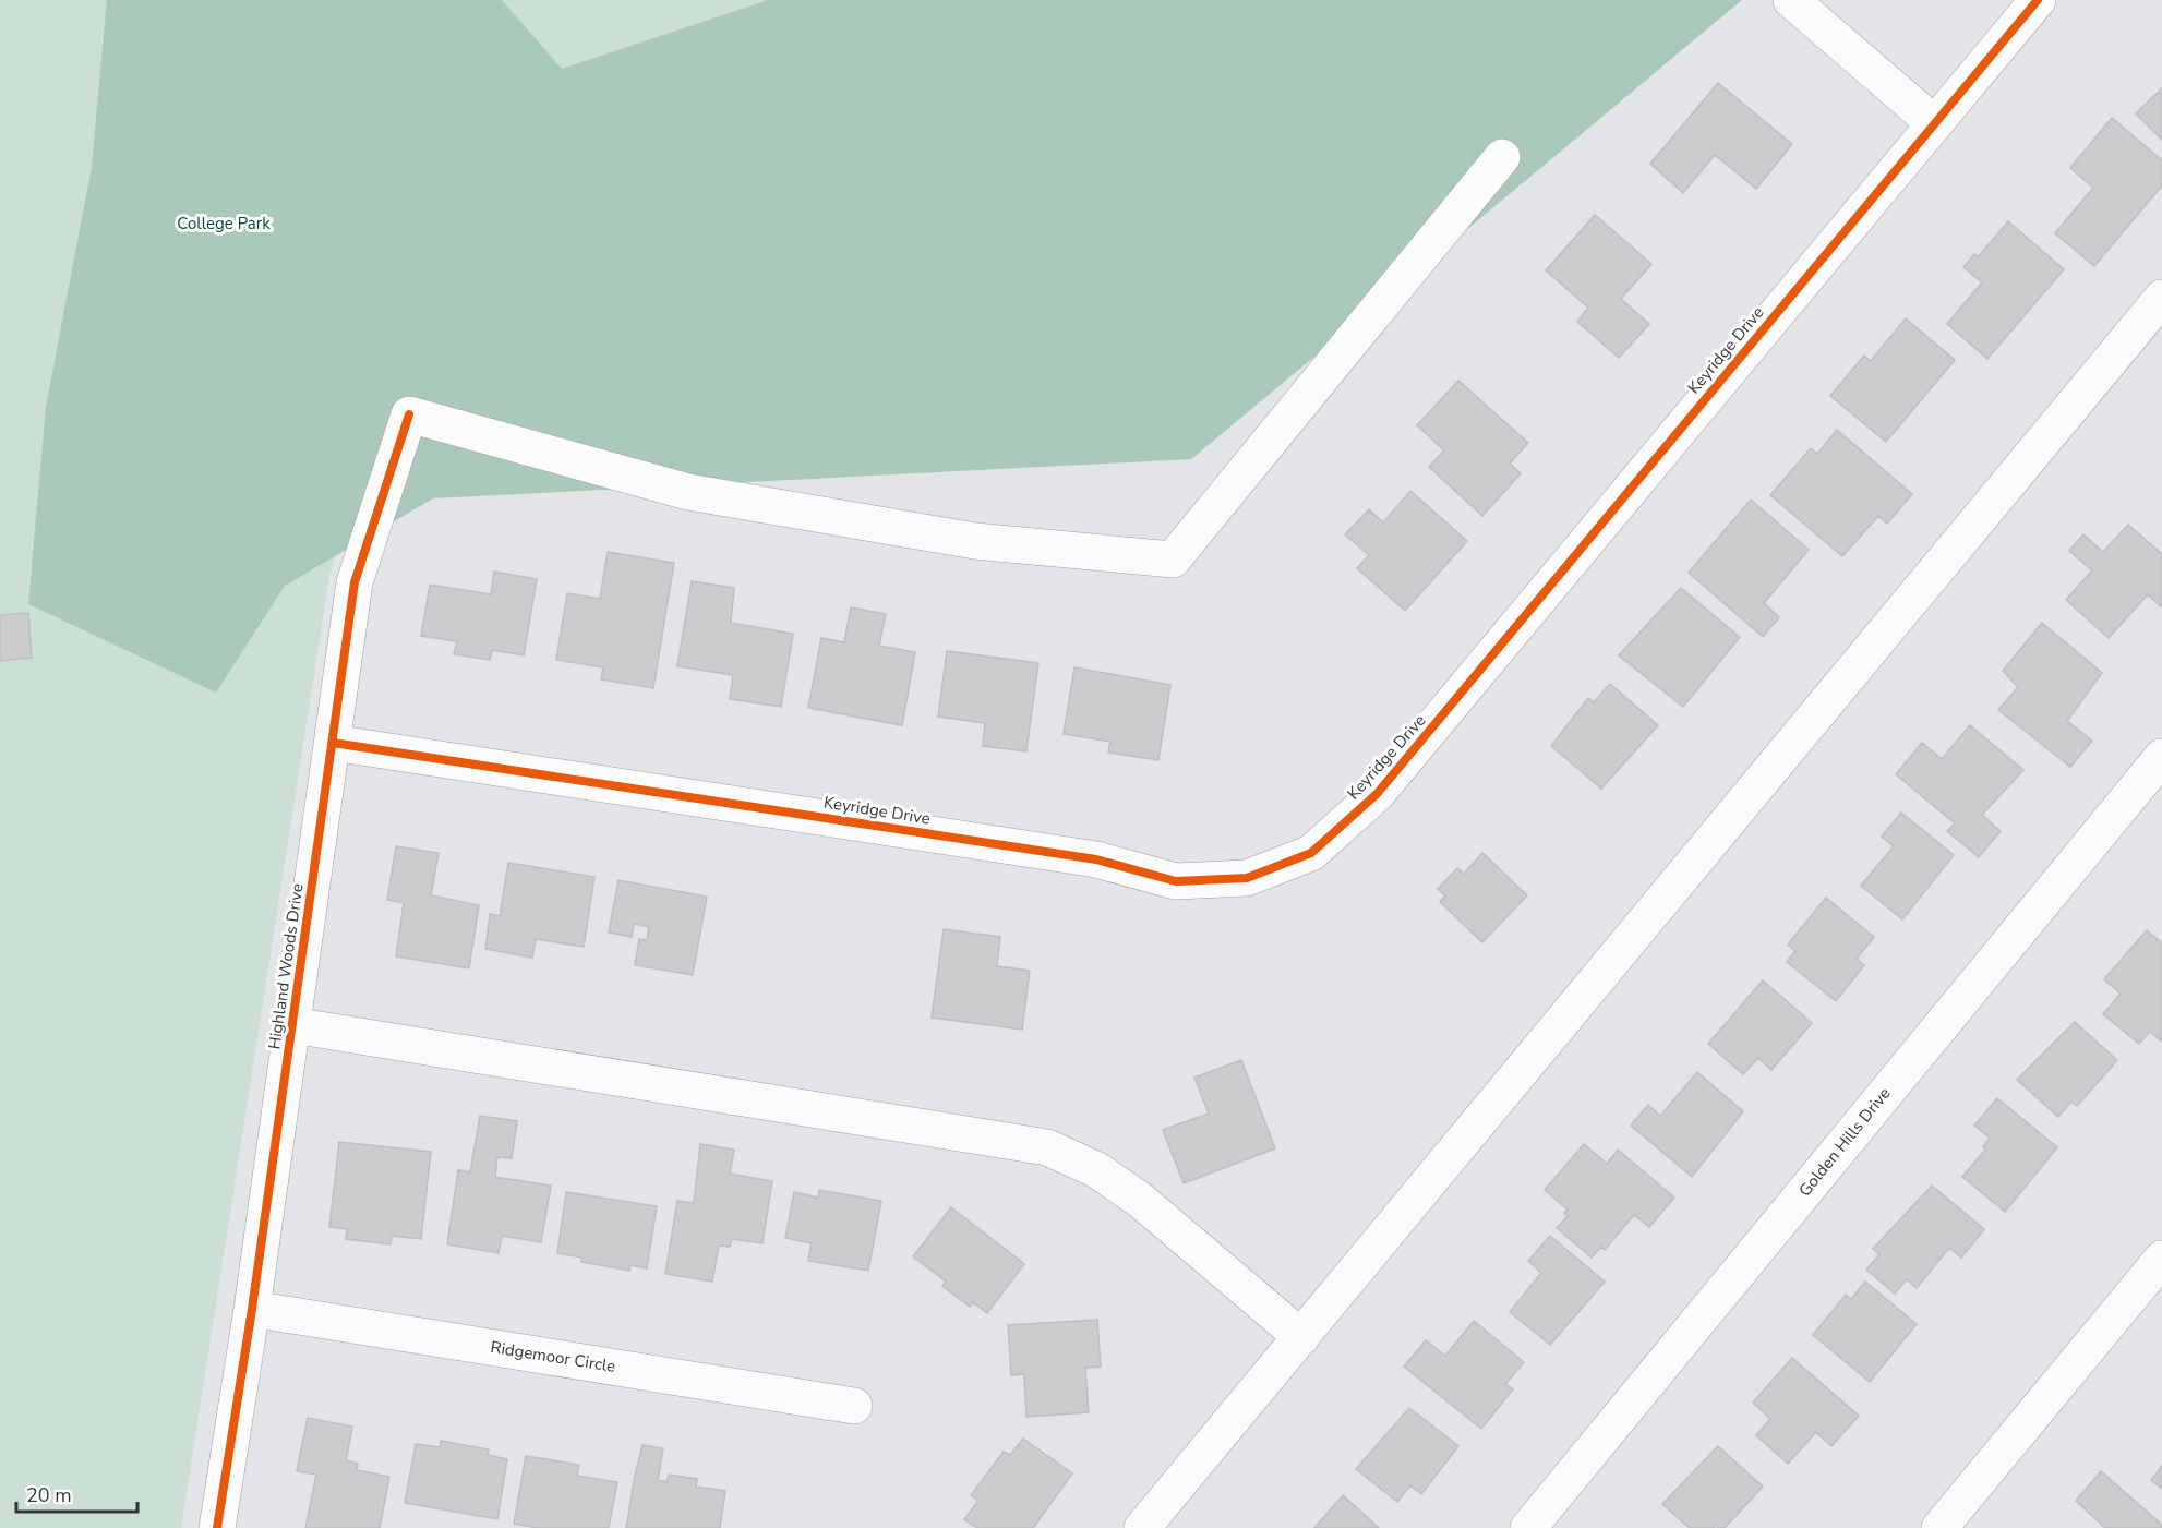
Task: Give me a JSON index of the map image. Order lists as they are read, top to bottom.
{
  "streets": {
    "street": [
      "Keyridge Drive",
      "Highland Woods Drive",
      "Golden Hills Drive",
      "Ridgemoor Circle"
    ]
  },
  "crossings": [
    ["Keyridge Drive", "Highland Woods Drive"],
    ["Highland Woods Drive", "Ridgemoor Circle"]
  ],
  "parks": ["College Park"],
  "scale_bar": "20 m"
}
